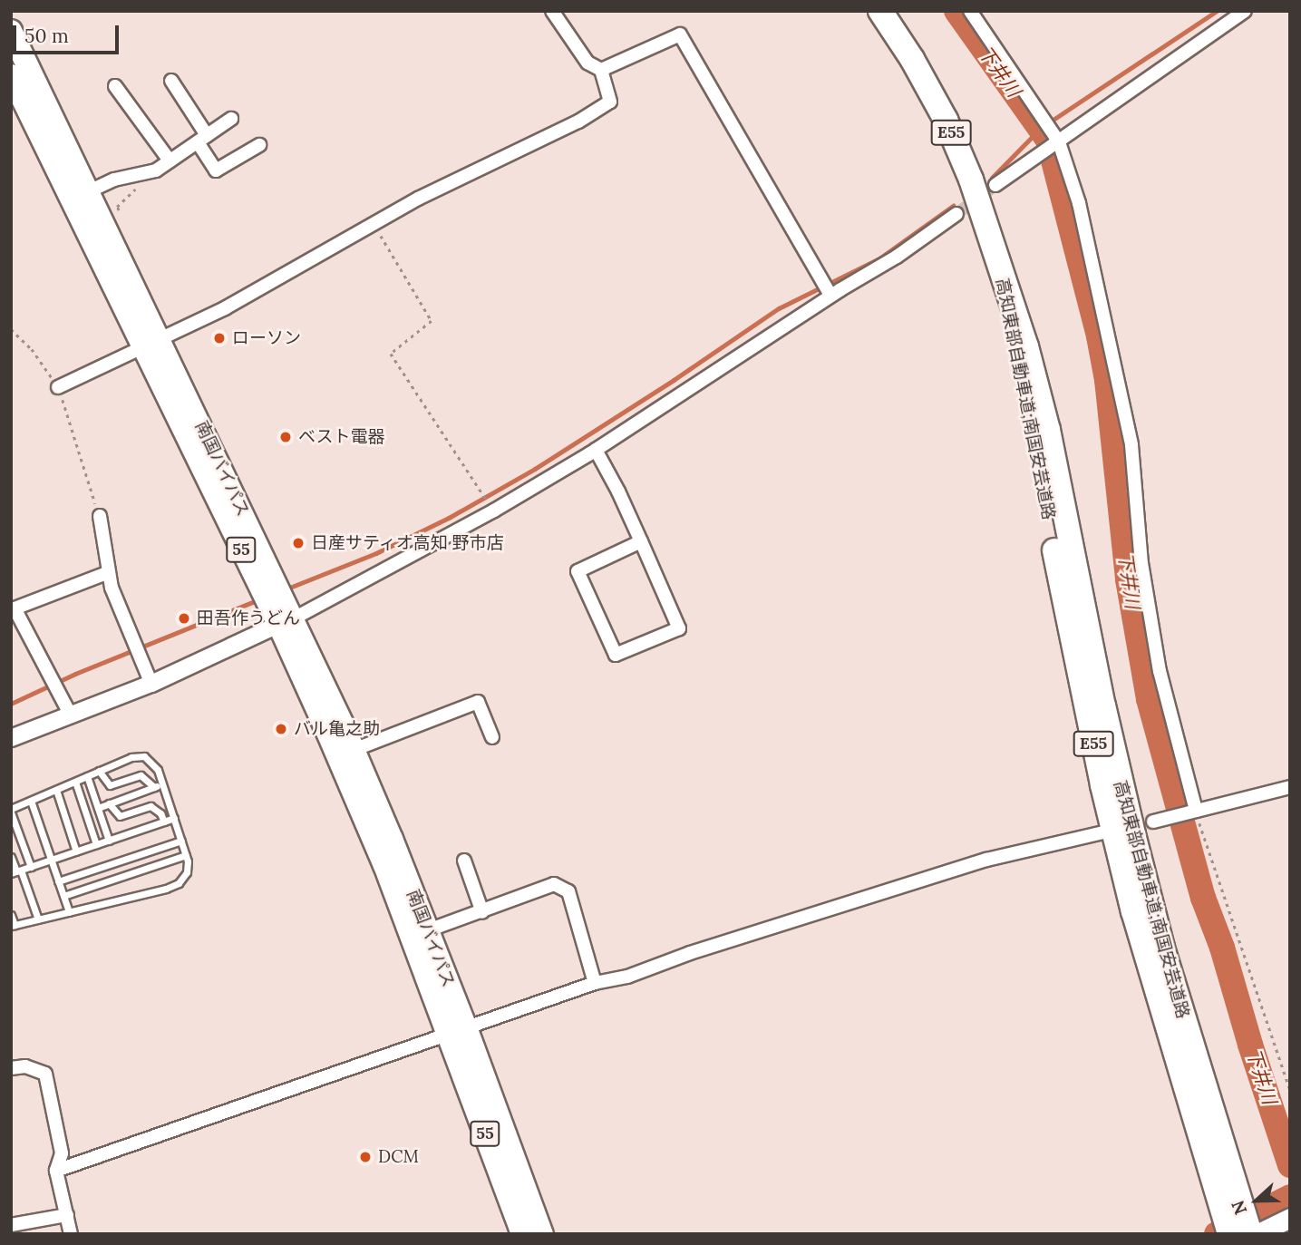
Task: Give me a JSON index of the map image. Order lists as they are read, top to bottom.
{
  "streets": {
    "highway": [
      "E55",
      "高知東部自動車道;南国安芸道路",
      "南国バイパス",
      "55"
    ]
  },
  "water": ["下井川"],
  "places": [
    "ローソン",
    "ベスト電器",
    "日産サティオ高知 野市店",
    "田吾作うどん",
    "バル亀之助",
    "DCM"
  ],
  "scale_bar": "50 m",
  "north": "left"
}
